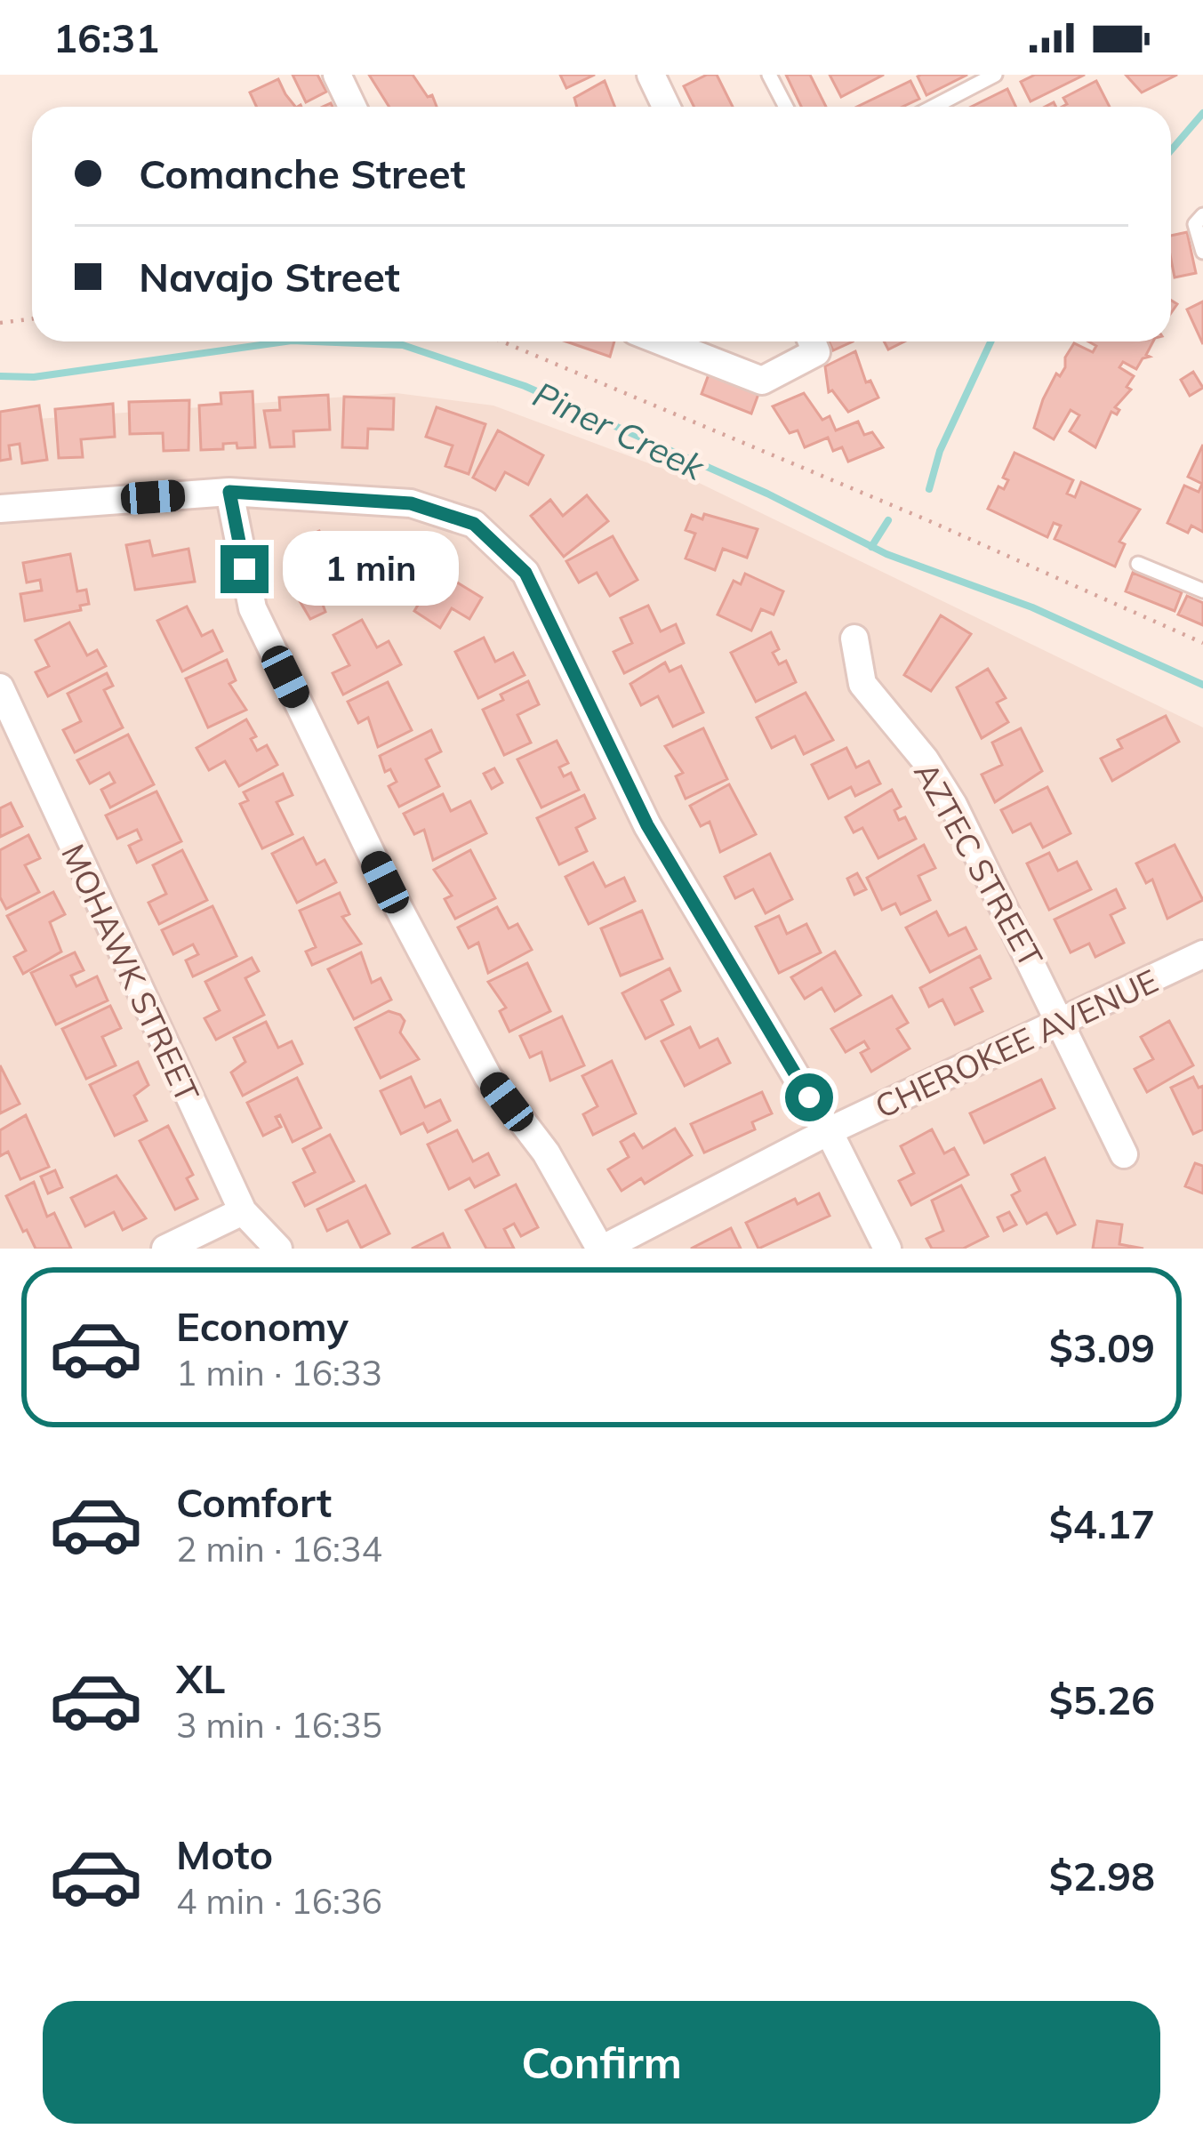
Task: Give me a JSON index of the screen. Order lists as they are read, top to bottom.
{
  "streets": {
    "street": ["AZTEC STREET", "MOHAWK STREET", "CHEROKEE AVENUE"]
  },
  "crossings": [
    ["AZTEC STREET", "CHEROKEE AVENUE"]
  ],
  "water": ["Piner Creek"],
  "page": {
    "status": "16:31",
    "banner": ["Comanche Street", "Navajo Street"],
    "bubble": "1 min",
    "list": [
      {
        "name": "Economy",
        "note": "1 min · 16:33",
        "value": "$3.09"
      },
      {
        "name": "Comfort",
        "note": "2 min · 16:34",
        "value": "$4.17"
      },
      {
        "name": "XL",
        "note": "3 min · 16:35",
        "value": "$5.26"
      },
      {
        "name": "Moto",
        "note": "4 min · 16:36",
        "value": "$2.98"
      }
    ],
    "buttons": "Confirm"
  }
}
